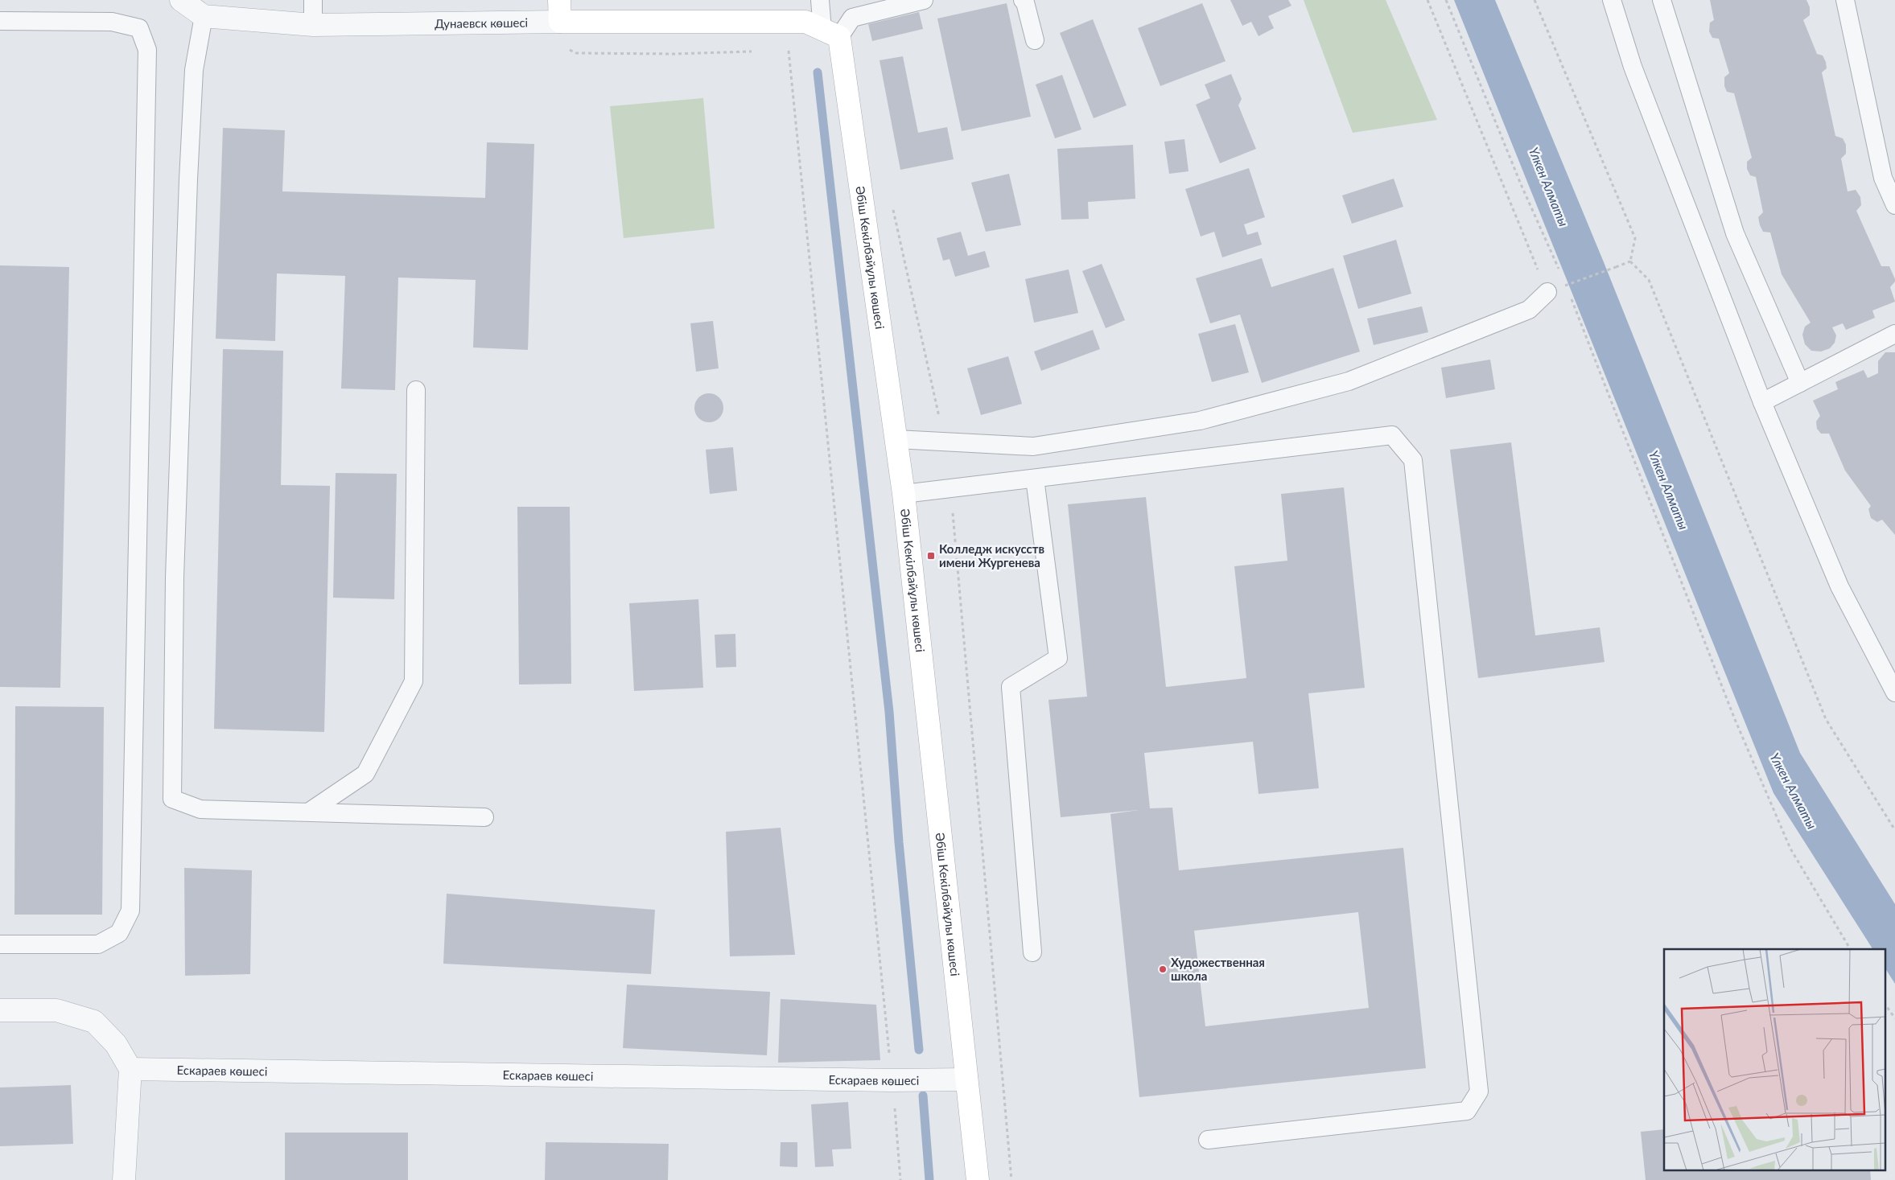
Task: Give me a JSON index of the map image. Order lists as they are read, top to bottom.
{
  "streets": {
    "street": ["Дунаевск көшесі", "Әбіш Кекілбайұлы көшесі", "Ескараев көшесі"]
  },
  "crossings": [
    ["Дунаевск көшесі", "Әбіш Кекілбайұлы көшесі"],
    ["Әбіш Кекілбайұлы көшесі", "Ескараев көшесі"]
  ],
  "water": ["Үлкен Алматы"],
  "places": {
    "transit": ["Колледж искусств имени Жургенева"],
    "other": ["Художественная школа"]
  }
}
